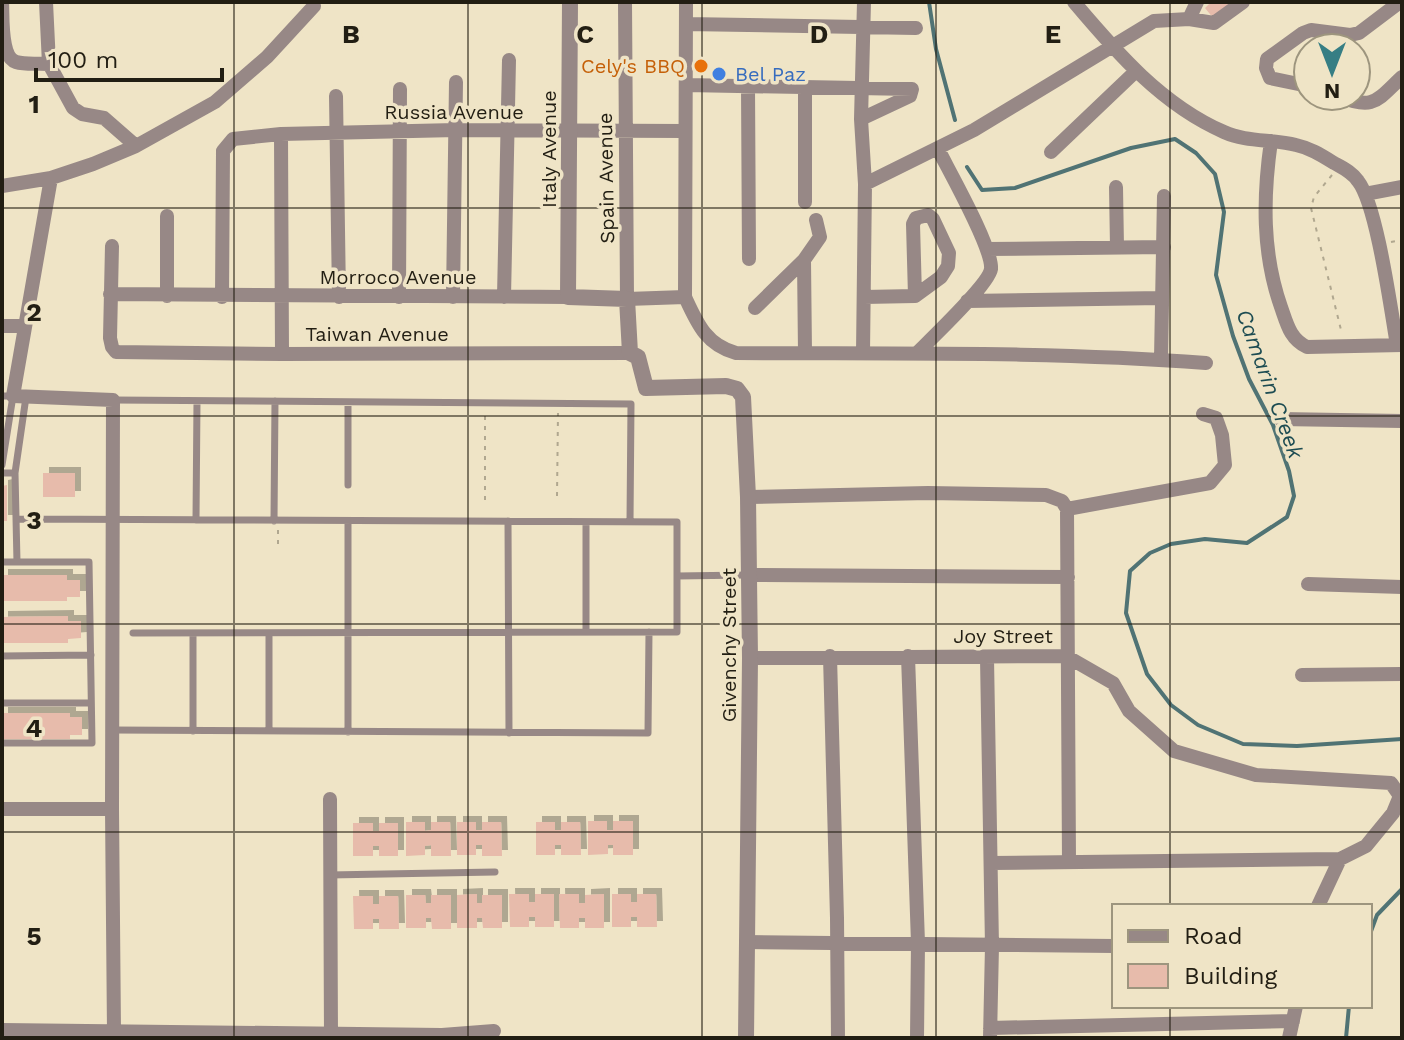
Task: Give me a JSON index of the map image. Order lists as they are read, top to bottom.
{
  "streets": {
    "street": [
      "Russia Avenue",
      "Italy Avenue",
      "Spain Avenue",
      "Morroco Avenue",
      "Taiwan Avenue",
      "Joy Street",
      "Givenchy Street"
    ]
  },
  "crossings": [
    ["Russia Avenue", "Italy Avenue"],
    ["Russia Avenue", "Spain Avenue"],
    ["Russia Avenue", "Morroco Avenue"],
    ["Italy Avenue", "Morroco Avenue"],
    ["Spain Avenue", "Morroco Avenue"],
    ["Spain Avenue", "Taiwan Avenue"],
    ["Spain Avenue", "Givenchy Street"],
    ["Morroco Avenue", "Taiwan Avenue"],
    ["Taiwan Avenue", "Givenchy Street"],
    ["Joy Street", "Givenchy Street"]
  ],
  "water": ["Camarin Creek"],
  "places": ["Cely's BBQ", "Bel Paz"],
  "legend": ["Road", "Building"],
  "scale_bar": "100 m",
  "north": "bottom",
  "grid": {
    "columns": [
      "B",
      "C",
      "D",
      "E"
    ],
    "rows": [
      "1",
      "2",
      "3",
      "4",
      "5"
    ]
  }
}
